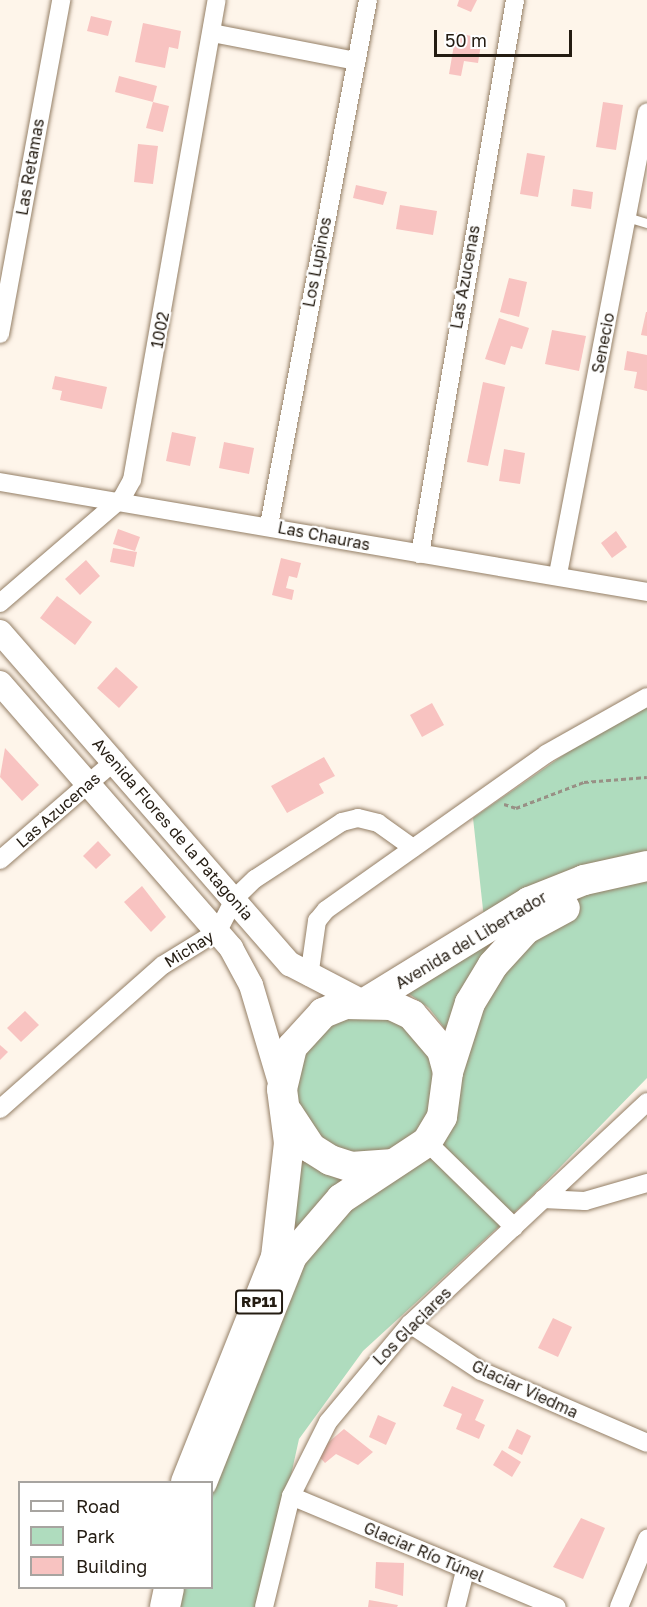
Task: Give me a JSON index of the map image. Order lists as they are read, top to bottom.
{
  "streets": {
    "main road": ["Avenida del Libertador", "RP11"],
    "street": [
      "Las Retamas",
      "Los Lupinos",
      "Las Azucenas",
      "1002",
      "Senecio",
      "Las Chauras",
      "Avenida Flores de la Patagonia",
      "Michay",
      "Los Glaciares",
      "Glaciar Viedma",
      "Glaciar Río Túnel"
    ]
  },
  "crossings": [
    ["Los Lupinos", "Las Chauras"],
    ["Las Azucenas", "Las Chauras"],
    ["Las Azucenas", "Avenida Flores de la Patagonia"],
    ["1002", "Las Chauras"],
    ["Senecio", "Las Chauras"],
    ["Avenida Flores de la Patagonia", "Avenida del Libertador"],
    ["Avenida Flores de la Patagonia", "Michay"],
    ["Los Glaciares", "Glaciar Viedma"],
    ["Los Glaciares", "Glaciar Río Túnel"]
  ],
  "legend": ["Road", "Park", "Building"],
  "scale_bar": "50 m"
}
